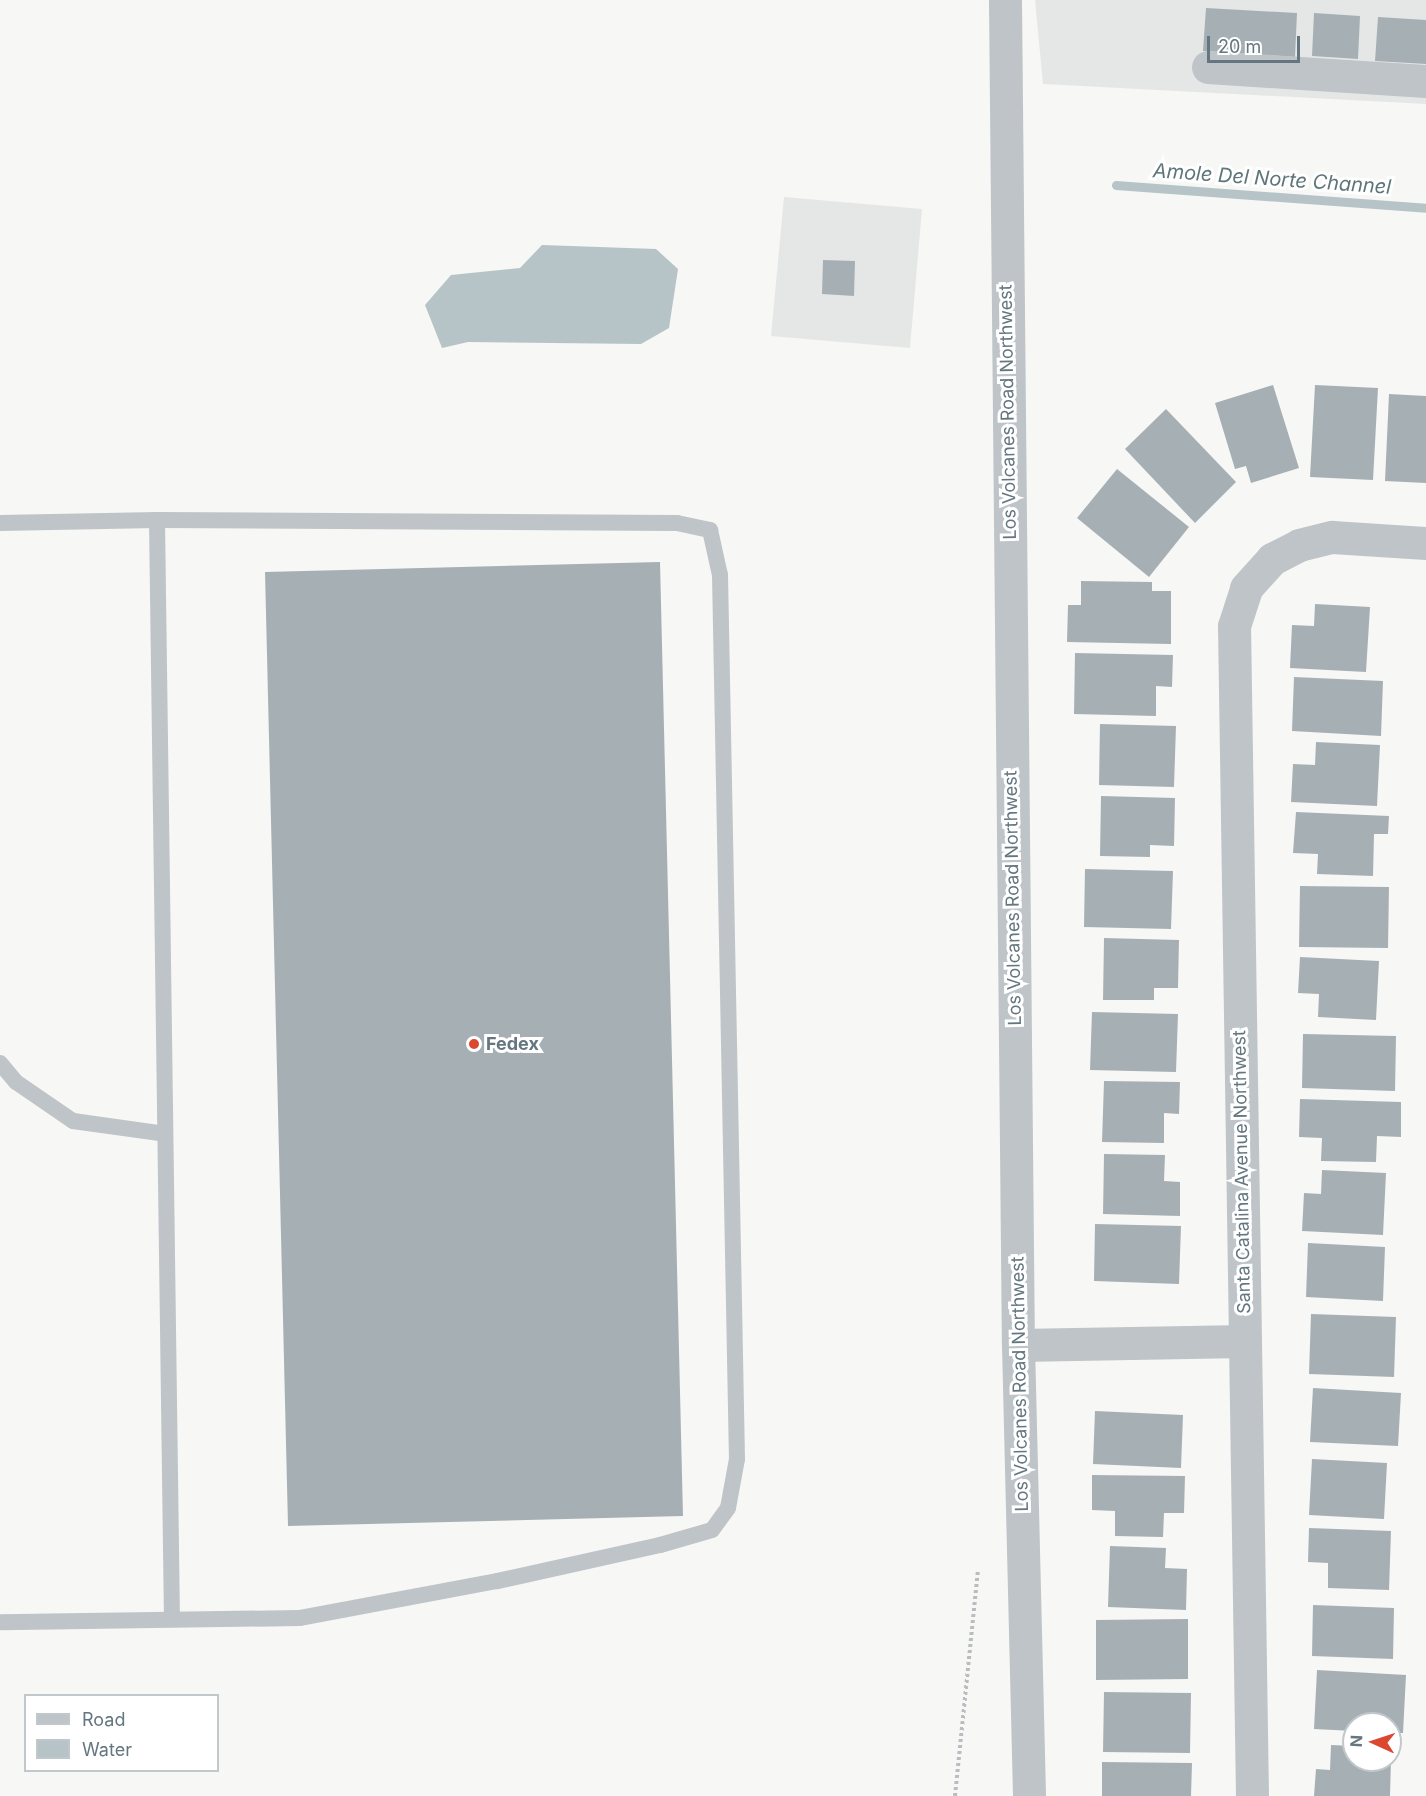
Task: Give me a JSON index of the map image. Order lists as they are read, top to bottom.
{
  "streets": {
    "street": ["Los Volcanes Road Northwest", "Santa Catalina Avenue Northwest"]
  },
  "water": ["Amole Del Norte Channel"],
  "places": ["Fedex"],
  "legend": ["Road", "Water"],
  "scale_bar": "20 m",
  "north": "left"
}
